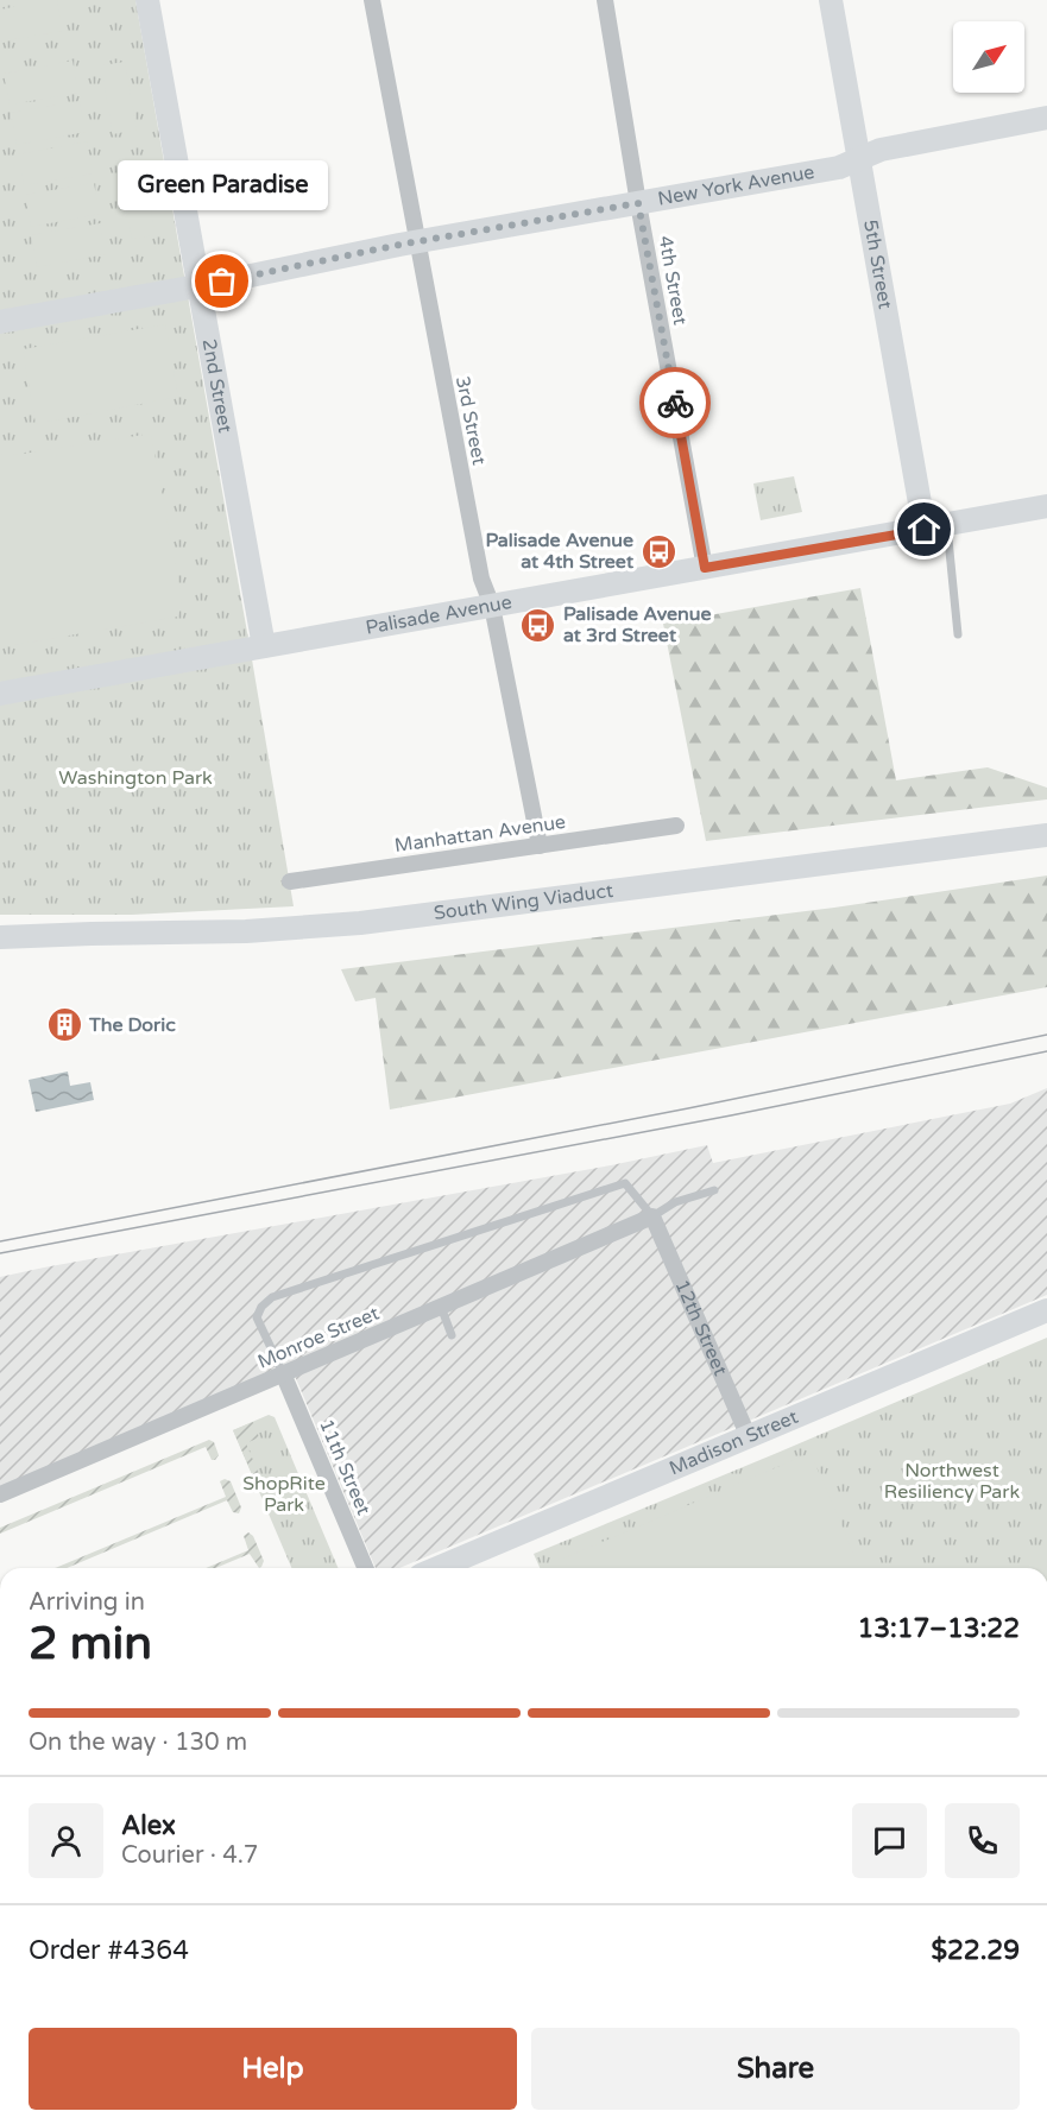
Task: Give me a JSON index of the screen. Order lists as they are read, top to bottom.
{
  "streets": {
    "street": [
      "New York Avenue",
      "5th Street",
      "4th Street",
      "2nd Street",
      "3rd Street",
      "Palisade Avenue",
      "Manhattan Avenue",
      "South Wing Viaduct",
      "12th Street",
      "Monroe Street",
      "Madison Street",
      "11th Street"
    ]
  },
  "crossings": [
    ["New York Avenue", "5th Street"],
    ["New York Avenue", "4th Street"],
    ["New York Avenue", "2nd Street"],
    ["New York Avenue", "3rd Street"],
    ["5th Street", "Palisade Avenue"],
    ["4th Street", "Palisade Avenue"],
    ["2nd Street", "Palisade Avenue"],
    ["3rd Street", "Palisade Avenue"],
    ["3rd Street", "Manhattan Avenue"],
    ["12th Street", "Monroe Street"],
    ["12th Street", "Madison Street"],
    ["Monroe Street", "11th Street"]
  ],
  "parks": ["Washington Park", "Northwest Resiliency Park", "ShopRite Park"],
  "places": {
    "other": ["Green Paradise"],
    "bus stop": ["Palisade Avenue at 4th Street", "Palisade Avenue at 3rd Street"],
    "building": ["The Doric"]
  },
  "north": "top right",
  "page": {
    "bubble": "Green Paradise",
    "heading": ["2 min", "Arriving in", "13:17–13:22"],
    "panel": [
      "Alex",
      "Courier · 4.7",
      "Order #4364",
      "$22.29"
    ],
    "bar": "On the way · 130 m",
    "buttons": ["Help", "Share"]
  }
}
